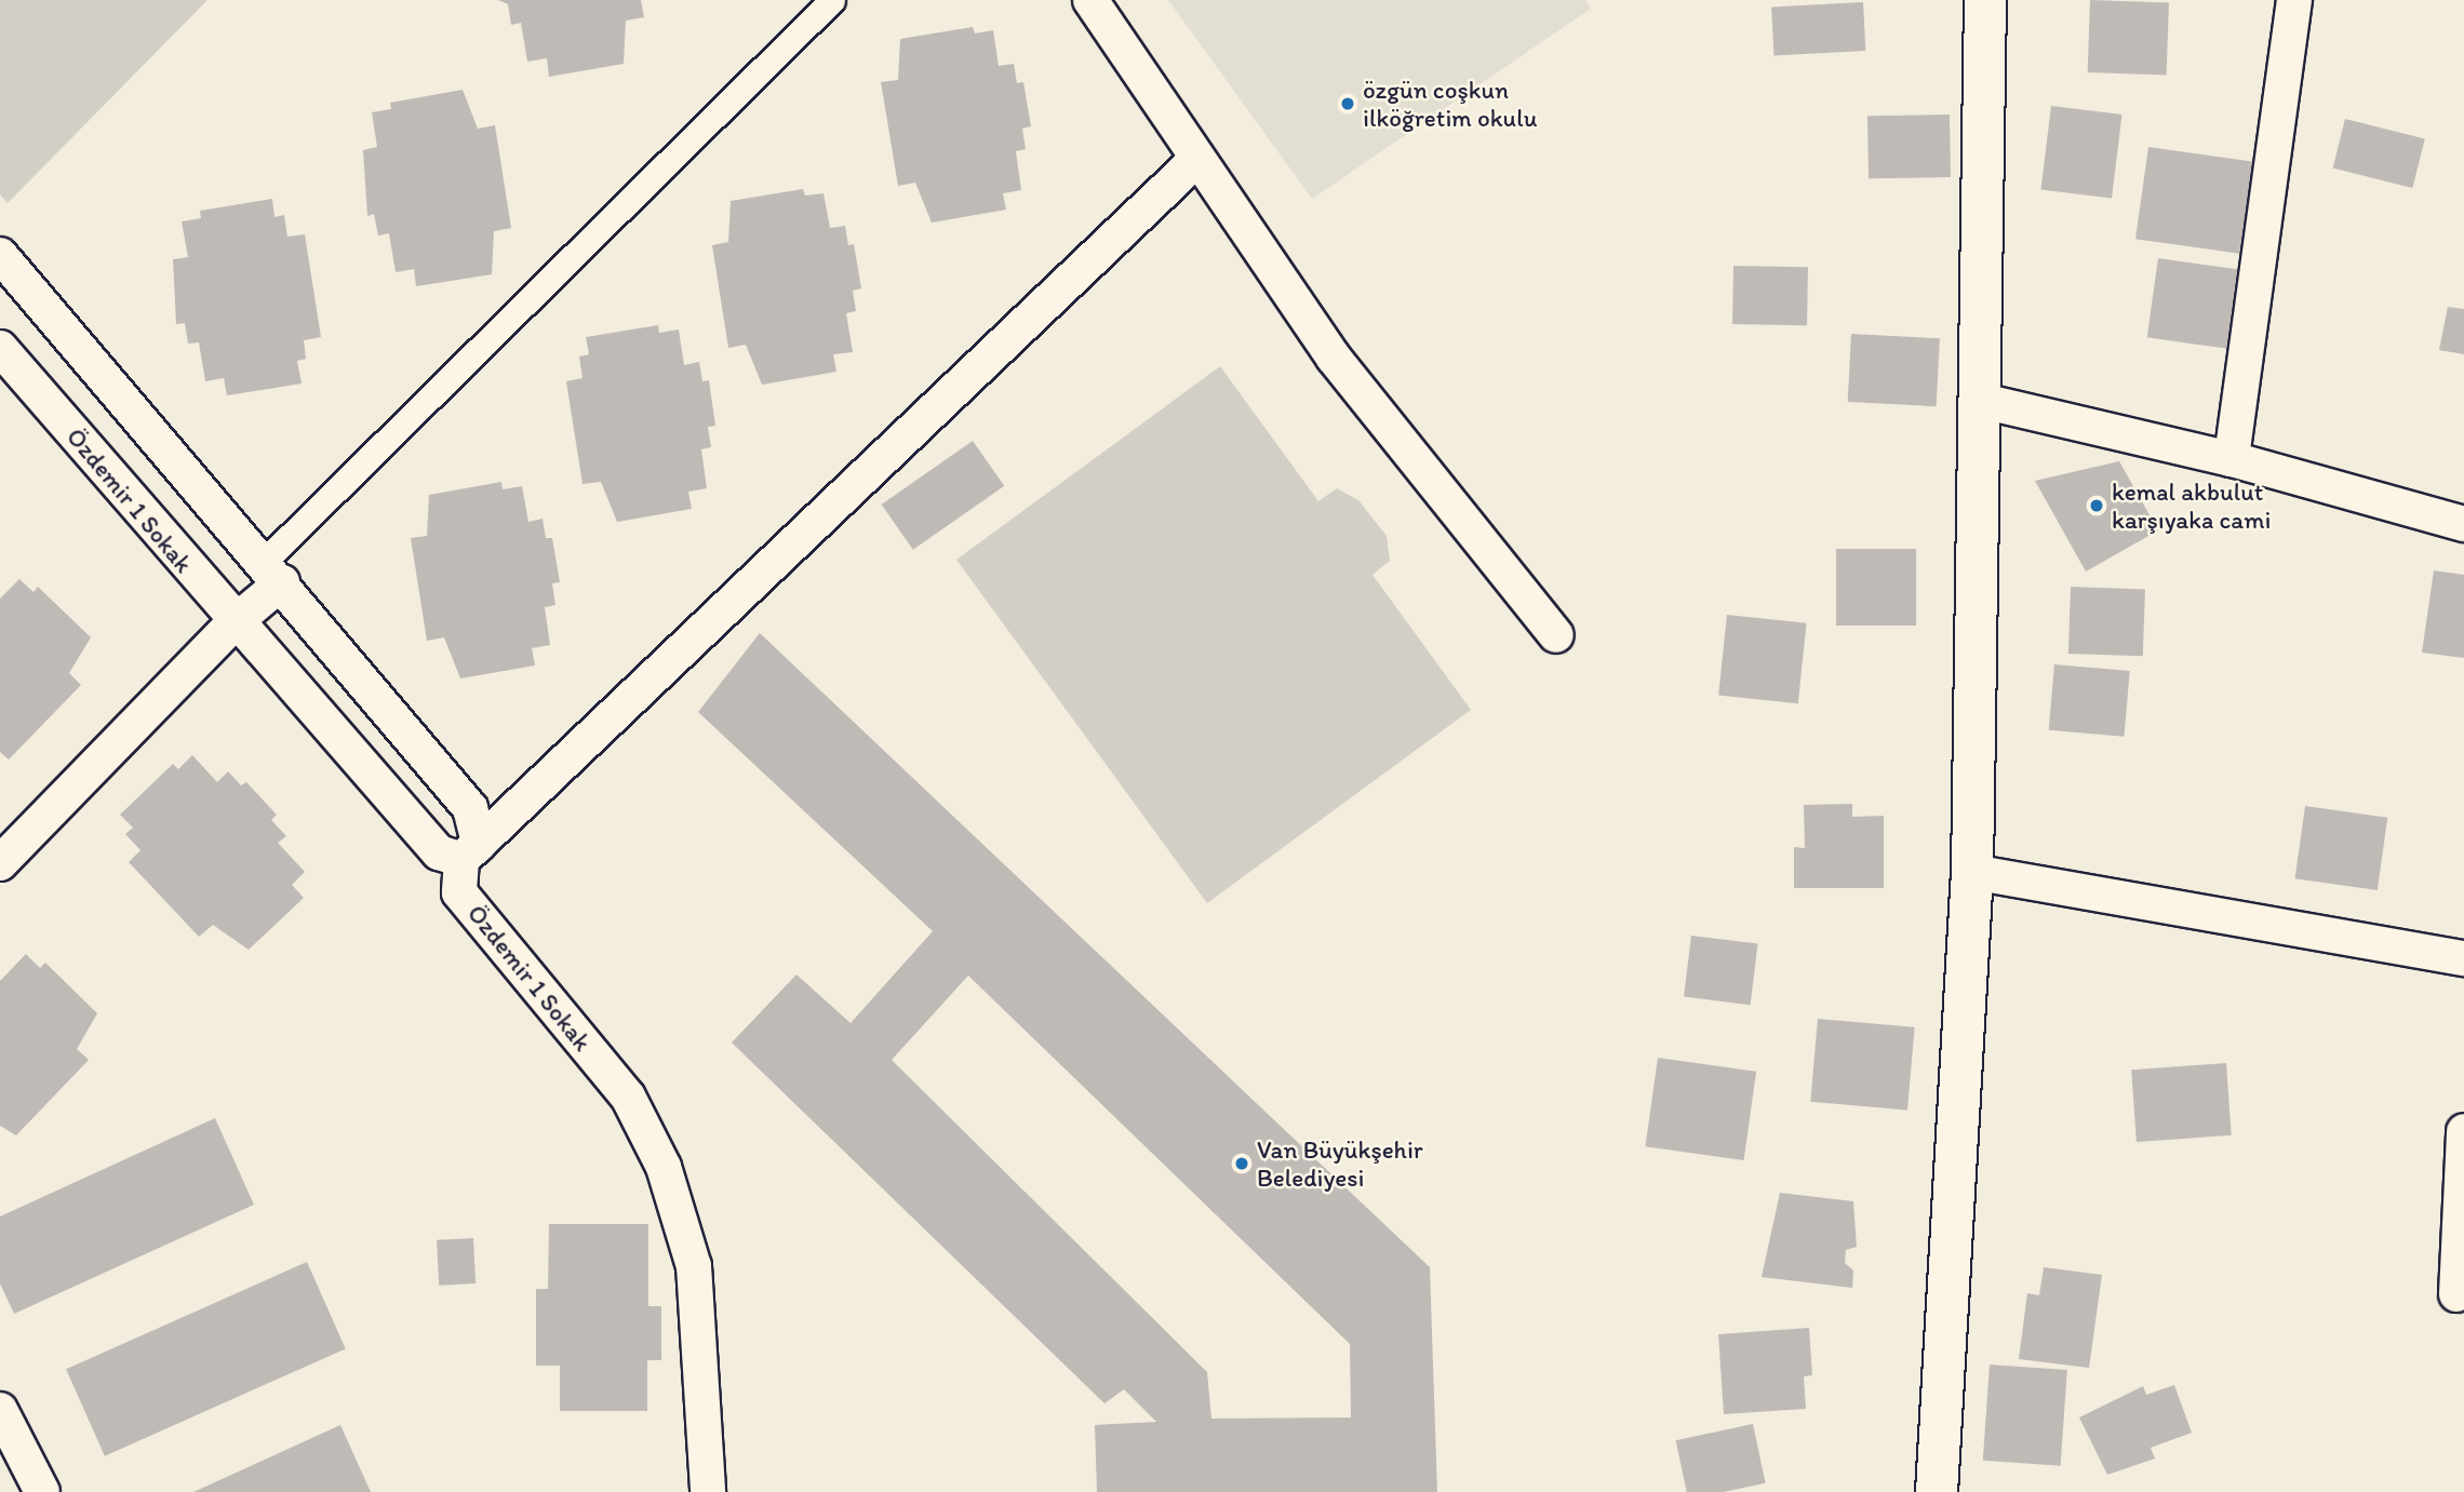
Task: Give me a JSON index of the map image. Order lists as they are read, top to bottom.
{
  "streets": {
    "street": ["Özdemir 1 Sokak"]
  },
  "places": ["özgün coşkun ilköğretim okulu", "kemal akbulut karşıyaka cami", "Van Büyükşehir Belediyesi"]
}
